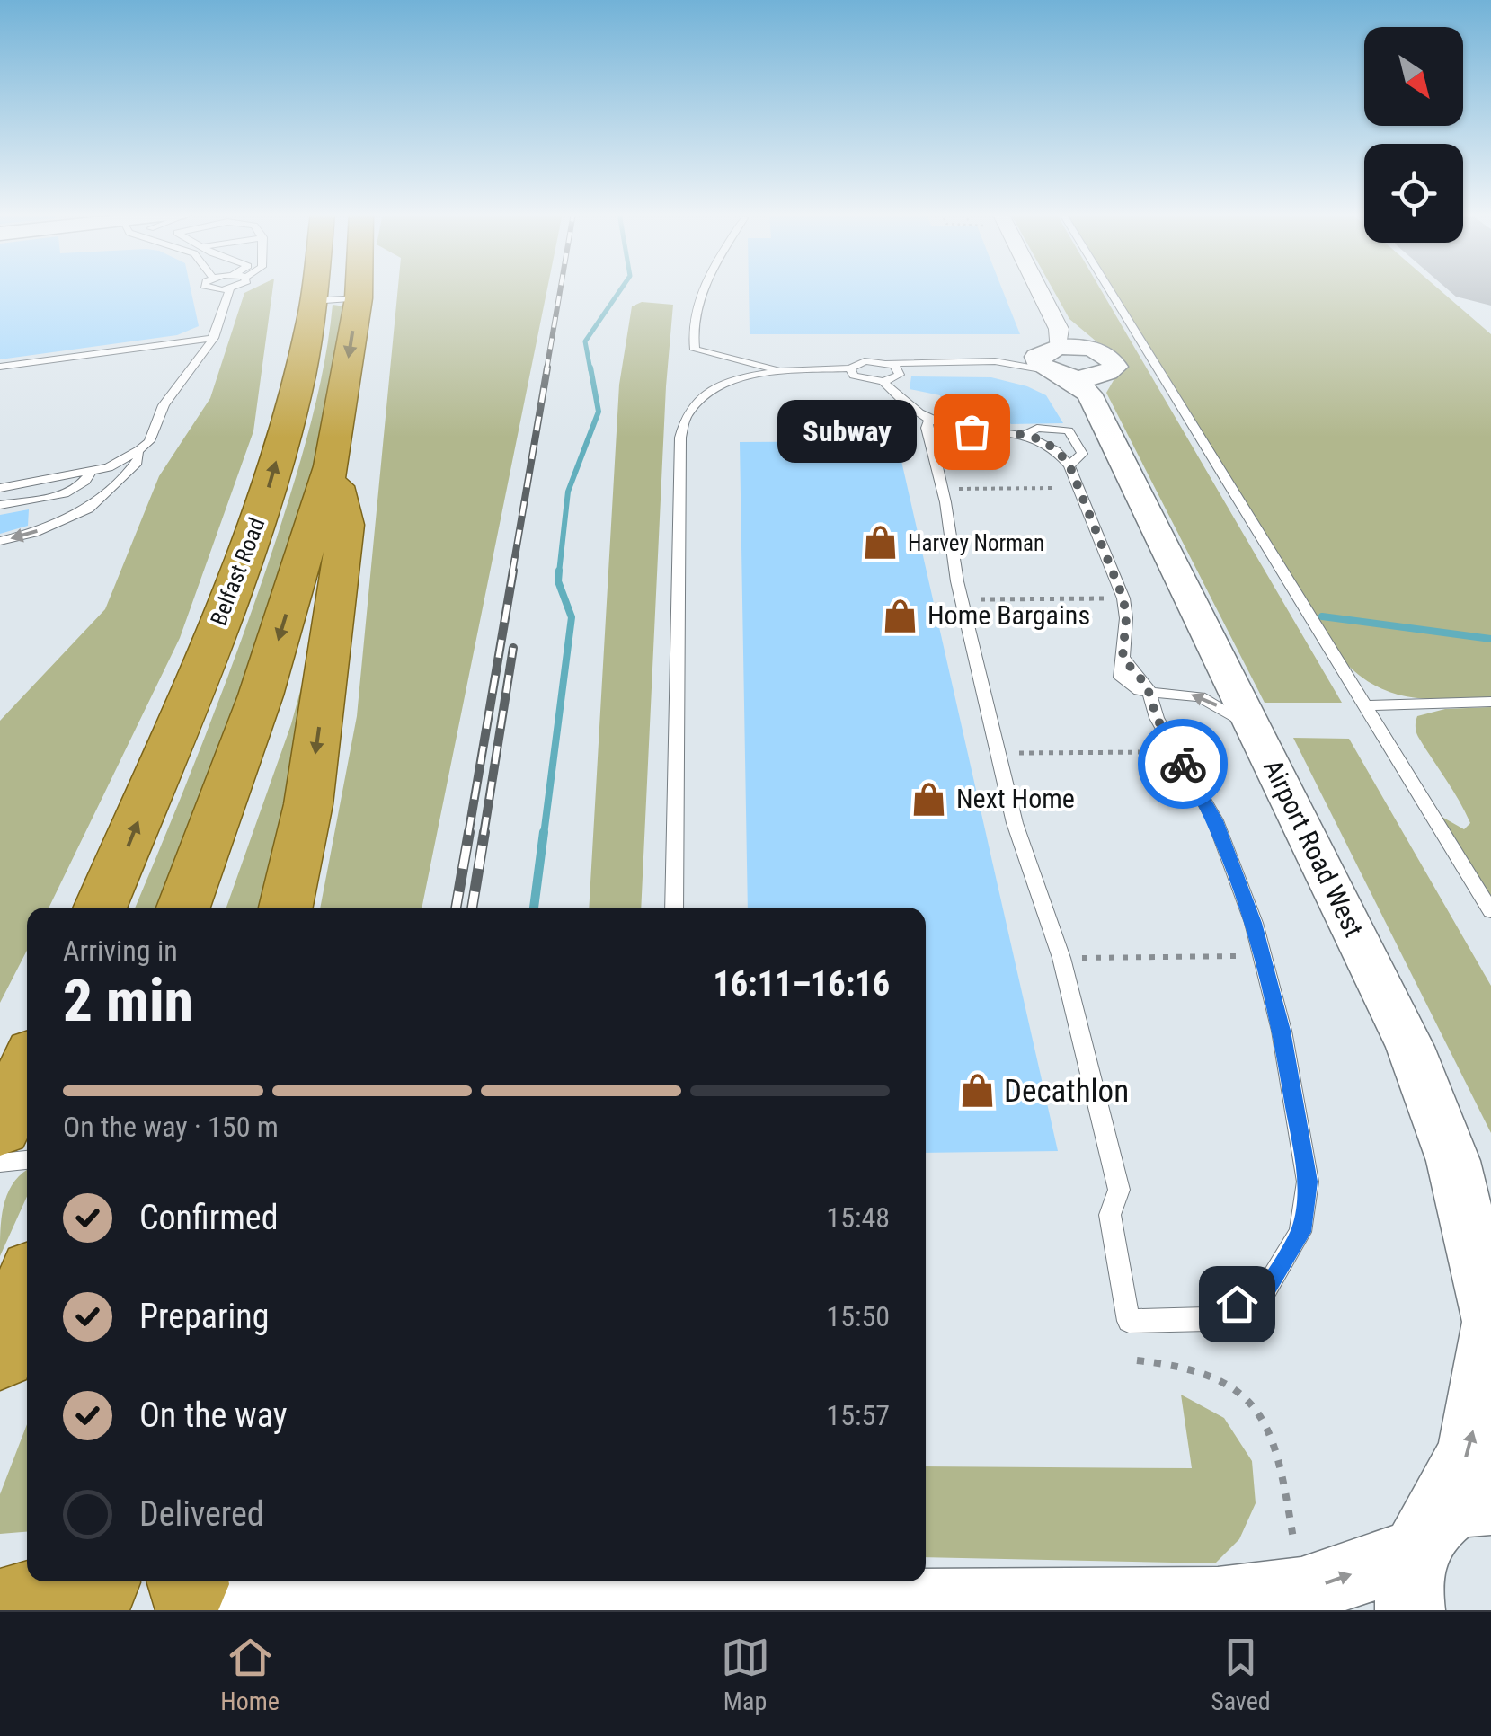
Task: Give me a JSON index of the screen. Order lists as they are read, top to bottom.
{
  "streets": {
    "highway": ["Belfast Road"],
    "street": ["Airport Road West"]
  },
  "places": {
    "other": ["Subway"],
    "shop": [
      "Harvey Norman",
      "Home Bargains",
      "Next Home",
      "Decathlon"
    ]
  },
  "north": "bottom right",
  "page": {
    "bubble": "Subway",
    "heading": ["2 min", "Arriving in", "16:11–16:16"],
    "bar": "On the way · 150 m",
    "list": [
      ["Confirmed", "15:48"],
      ["Preparing", "15:50"],
      ["On the way", "15:57"],
      "Delivered"
    ],
    "tabs": ["Home", "Map", "Saved"]
  }
}
